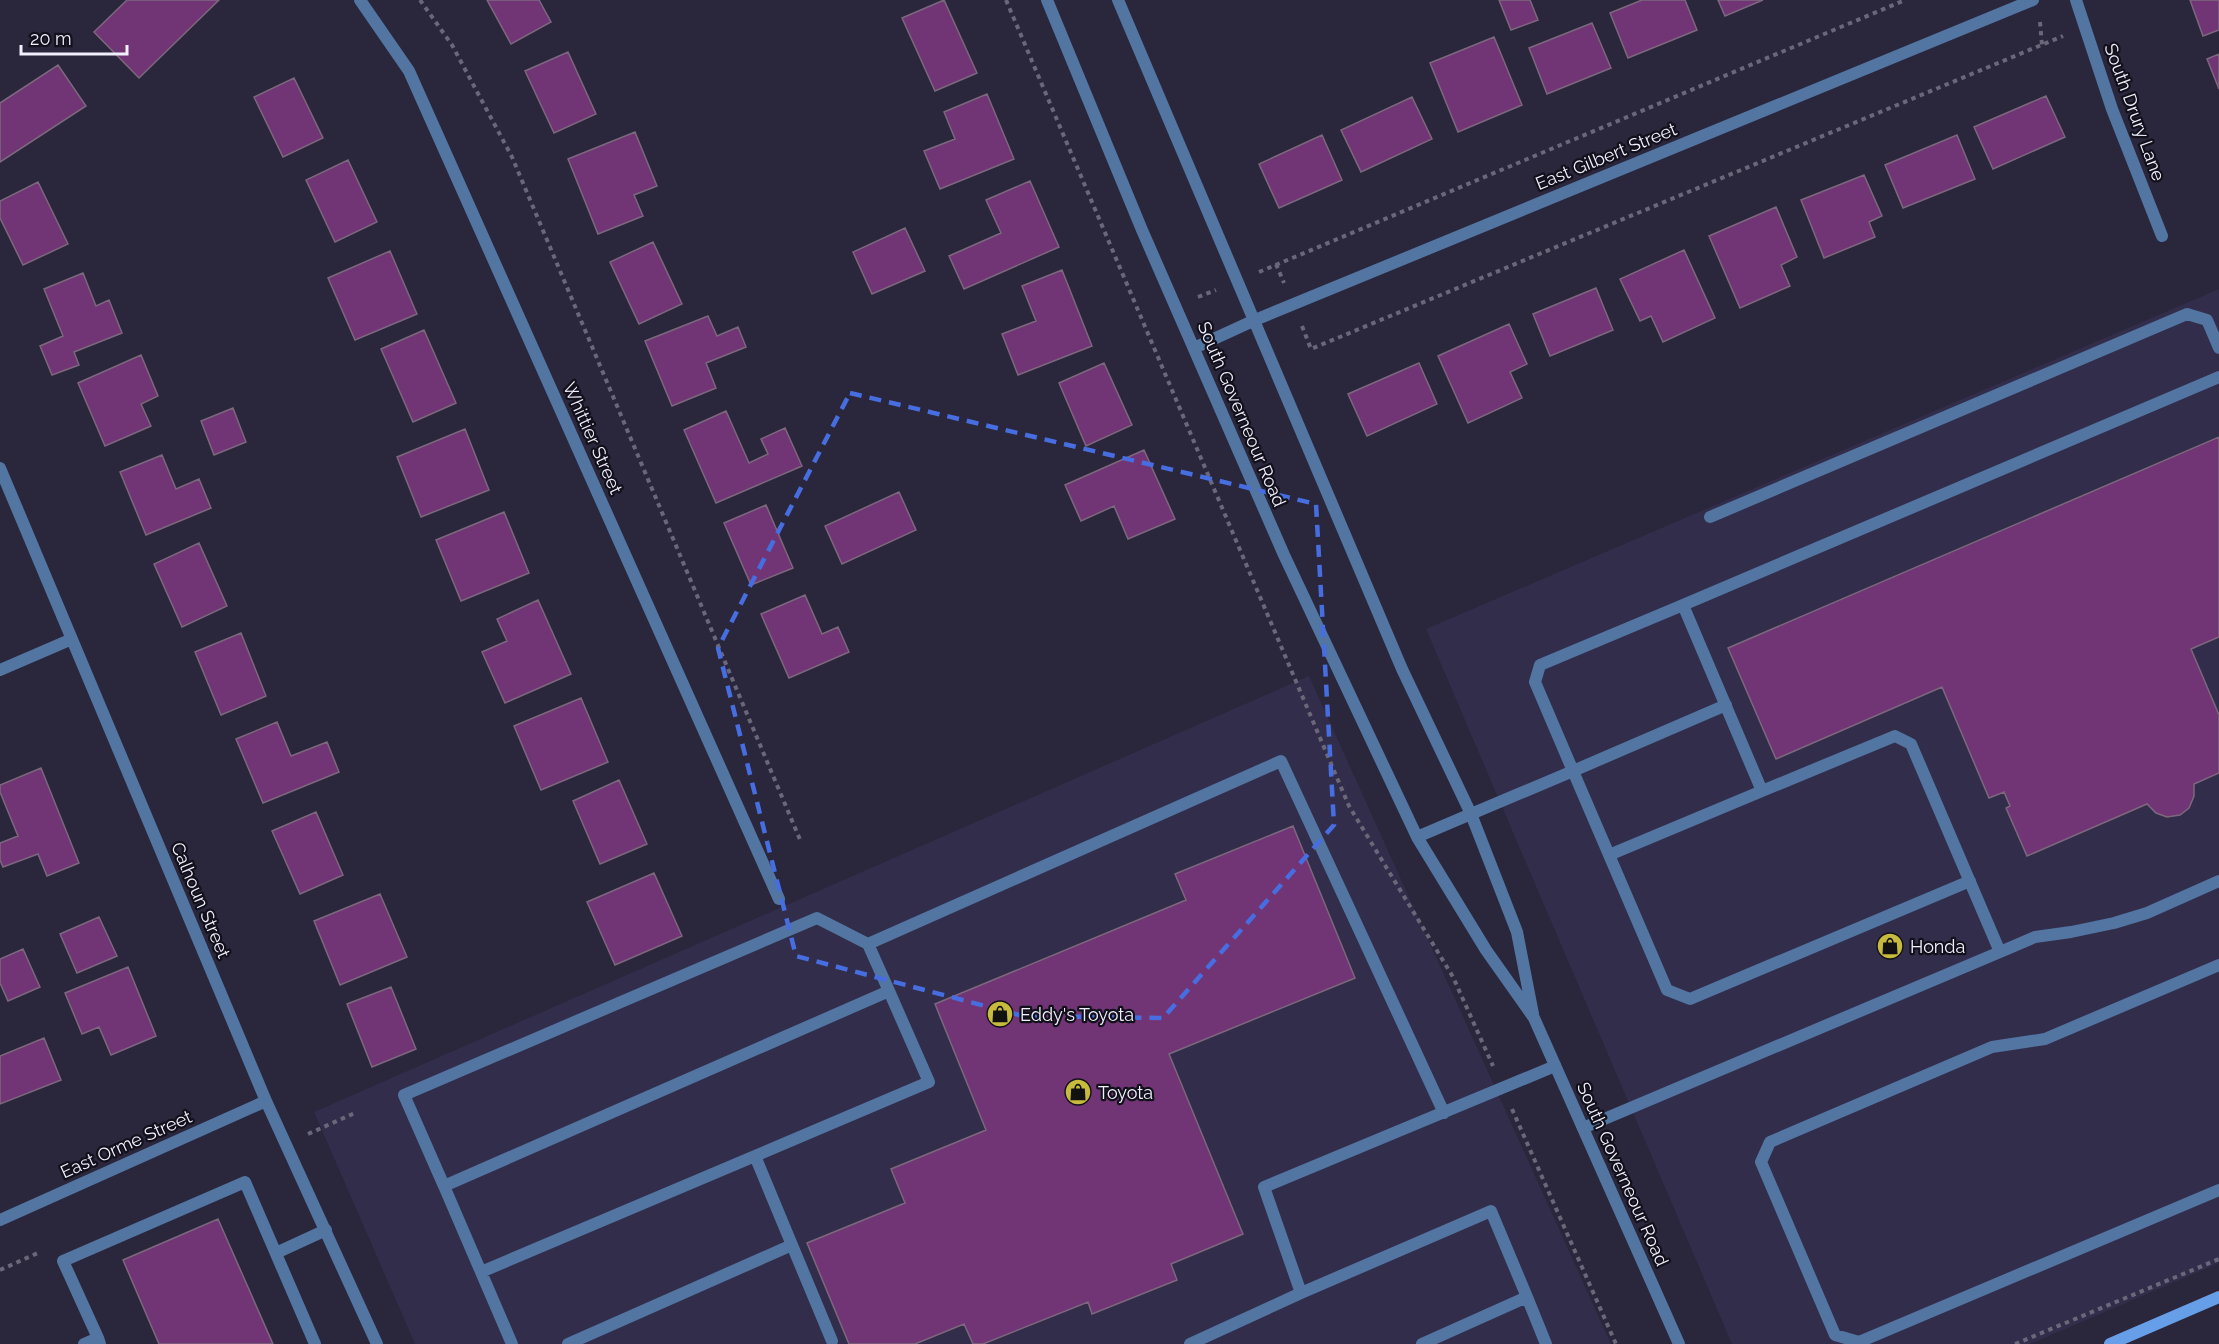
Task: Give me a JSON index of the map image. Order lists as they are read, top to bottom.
{
  "streets": {
    "street": [
      "South Drury Lane",
      "East Gilbert Street",
      "South Governeour Road",
      "Whittier Street",
      "Calhoun Street",
      "East Orme Street"
    ]
  },
  "crossings": [
    ["East Gilbert Street", "South Governeour Road"],
    ["Calhoun Street", "East Orme Street"]
  ],
  "places": {
    "shop": ["Honda", "Eddy's Toyota", "Toyota"]
  },
  "scale_bar": "20 m"
}
